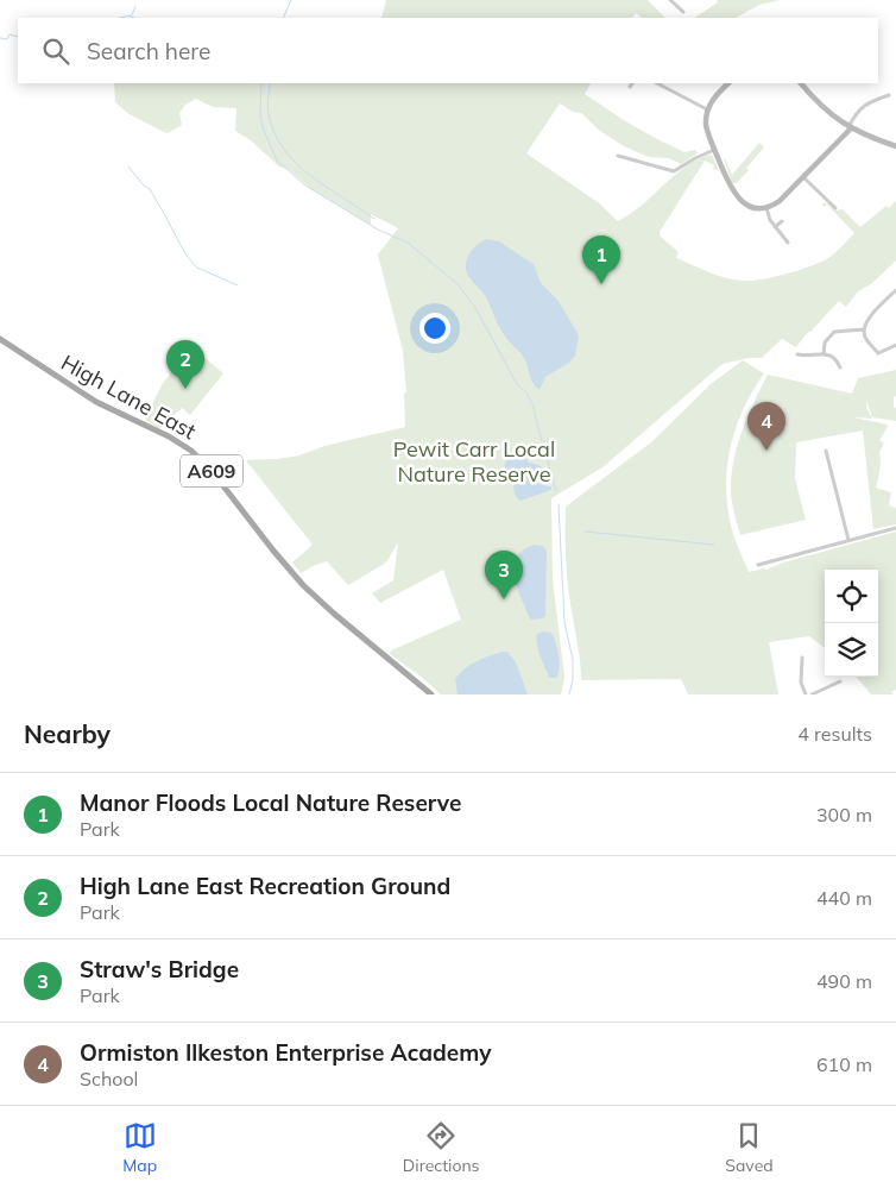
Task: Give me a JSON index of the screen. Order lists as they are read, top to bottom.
{
  "streets": {
    "main road": ["High Lane East", "A609"]
  },
  "parks": ["Pewit Carr Local Nature Reserve"],
  "page": {
    "search": "Search here",
    "pins": [
      "1",
      "2",
      "4",
      "3"
    ],
    "heading": ["Nearby", "4 results"],
    "list": [
      {
        "mark": "1",
        "name": "Manor Floods Local Nature Reserve",
        "note": "Park",
        "value": "300 m"
      },
      {
        "mark": "2",
        "name": "High Lane East Recreation Ground",
        "note": "Park",
        "value": "440 m"
      },
      {
        "mark": "3",
        "name": "Straw's Bridge",
        "note": "Park",
        "value": "490 m"
      },
      {
        "mark": "4",
        "name": "Ormiston Ilkeston Enterprise Academy",
        "note": "School",
        "value": "610 m"
      }
    ],
    "nav": ["Map", "Directions", "Saved"]
  }
}
